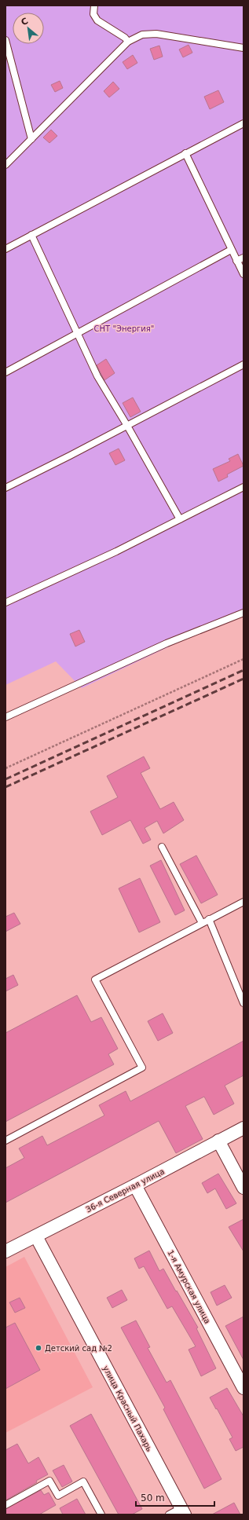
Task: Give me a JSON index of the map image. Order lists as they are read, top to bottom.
{
  "streets": {
    "street": ["36-я Северная улица", "1-я Амурская улица", "улица Красный Пахарь"]
  },
  "crossings": [
    ["36-я Северная улица", "1-я Амурская улица"],
    ["36-я Северная улица", "улица Красный Пахарь"]
  ],
  "parks": ["СНТ \"Энергия\""],
  "places": ["Детский сад №2"],
  "scale_bar": "50 m",
  "north": "top left"
}
